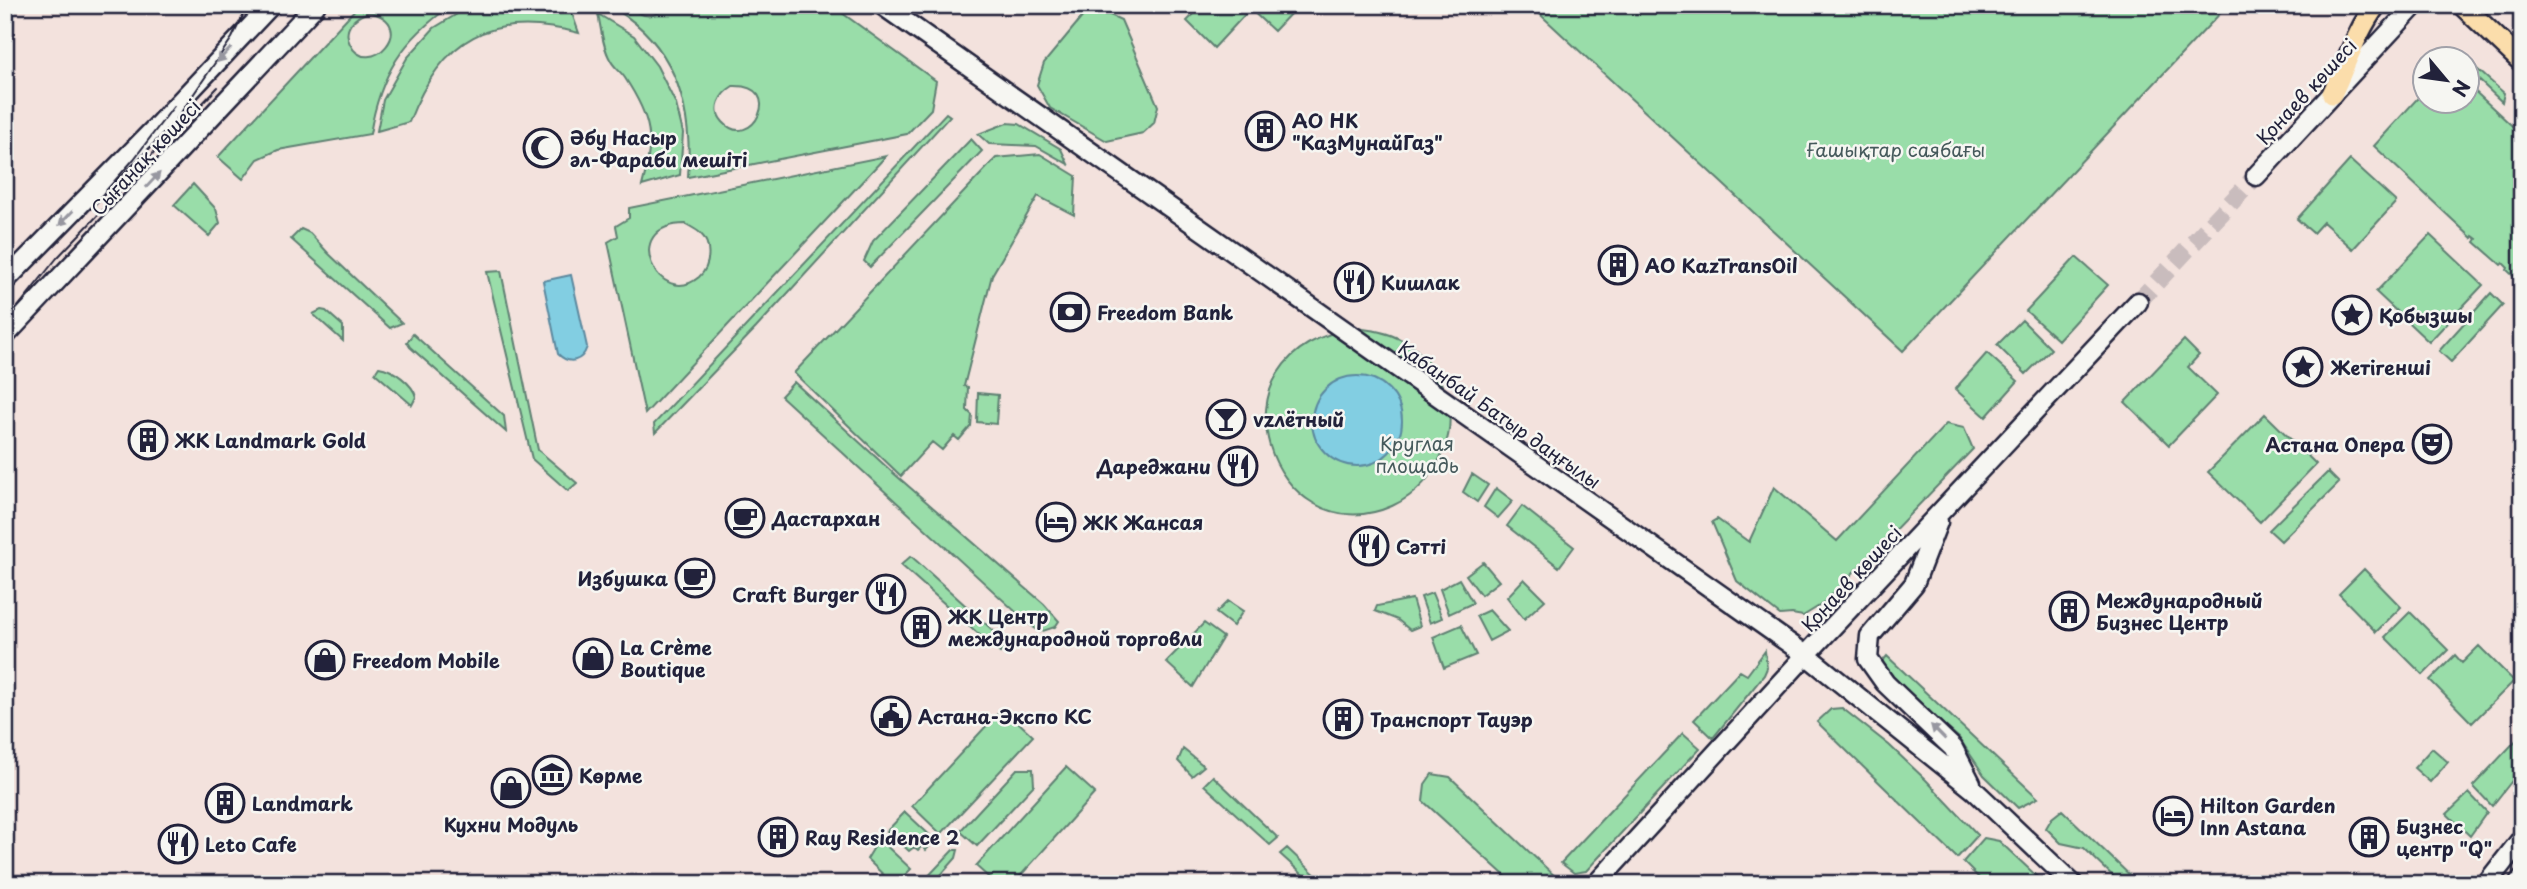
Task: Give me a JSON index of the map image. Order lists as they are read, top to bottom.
{
  "streets": {
    "main road": ["Қонаев көшесі", "Сығанақ көшесі", "Қабанбай Батыр даңғылы"]
  },
  "crossings": [
    ["Қонаев көшесі", "Қабанбай Батыр даңғылы"]
  ],
  "parks": ["Ғашықтар саябағы", "Круглая площадь"],
  "places": {
    "building": [
      "АО НК \"КазМунайГаз\"",
      "АО KazTransOil",
      "ЖК Landmark Gold",
      "Международный Бизнес Центр",
      "ЖК Центр международной торговли",
      "Транспорт Тауэр",
      "Landmark",
      "Ray Residence 2",
      "Бизнес центр \"Q\""
    ],
    "mosque": ["Әбу Насыр әл-Фараби мешіті"],
    "restaurant": [
      "Кишлак",
      "Дареджани",
      "Сәтті",
      "Craft Burger",
      "Leto Cafe"
    ],
    "bank": ["Freedom Bank"],
    "place": ["Қобызшы", "Жетігенші"],
    "bar": ["vzлётный"],
    "theatre": ["Астана Опера"],
    "cafe": ["Дастархан", "Избушка"],
    "hotel": ["ЖК Жансая", "Hilton Garden Inn Astana"],
    "shop": ["La Crème Boutique", "Freedom Mobile", "Кухни Модуль"],
    "public building": ["Астана-Экспо КС"],
    "museum": ["Көрме"]
  },
  "north": "bottom right"
}
